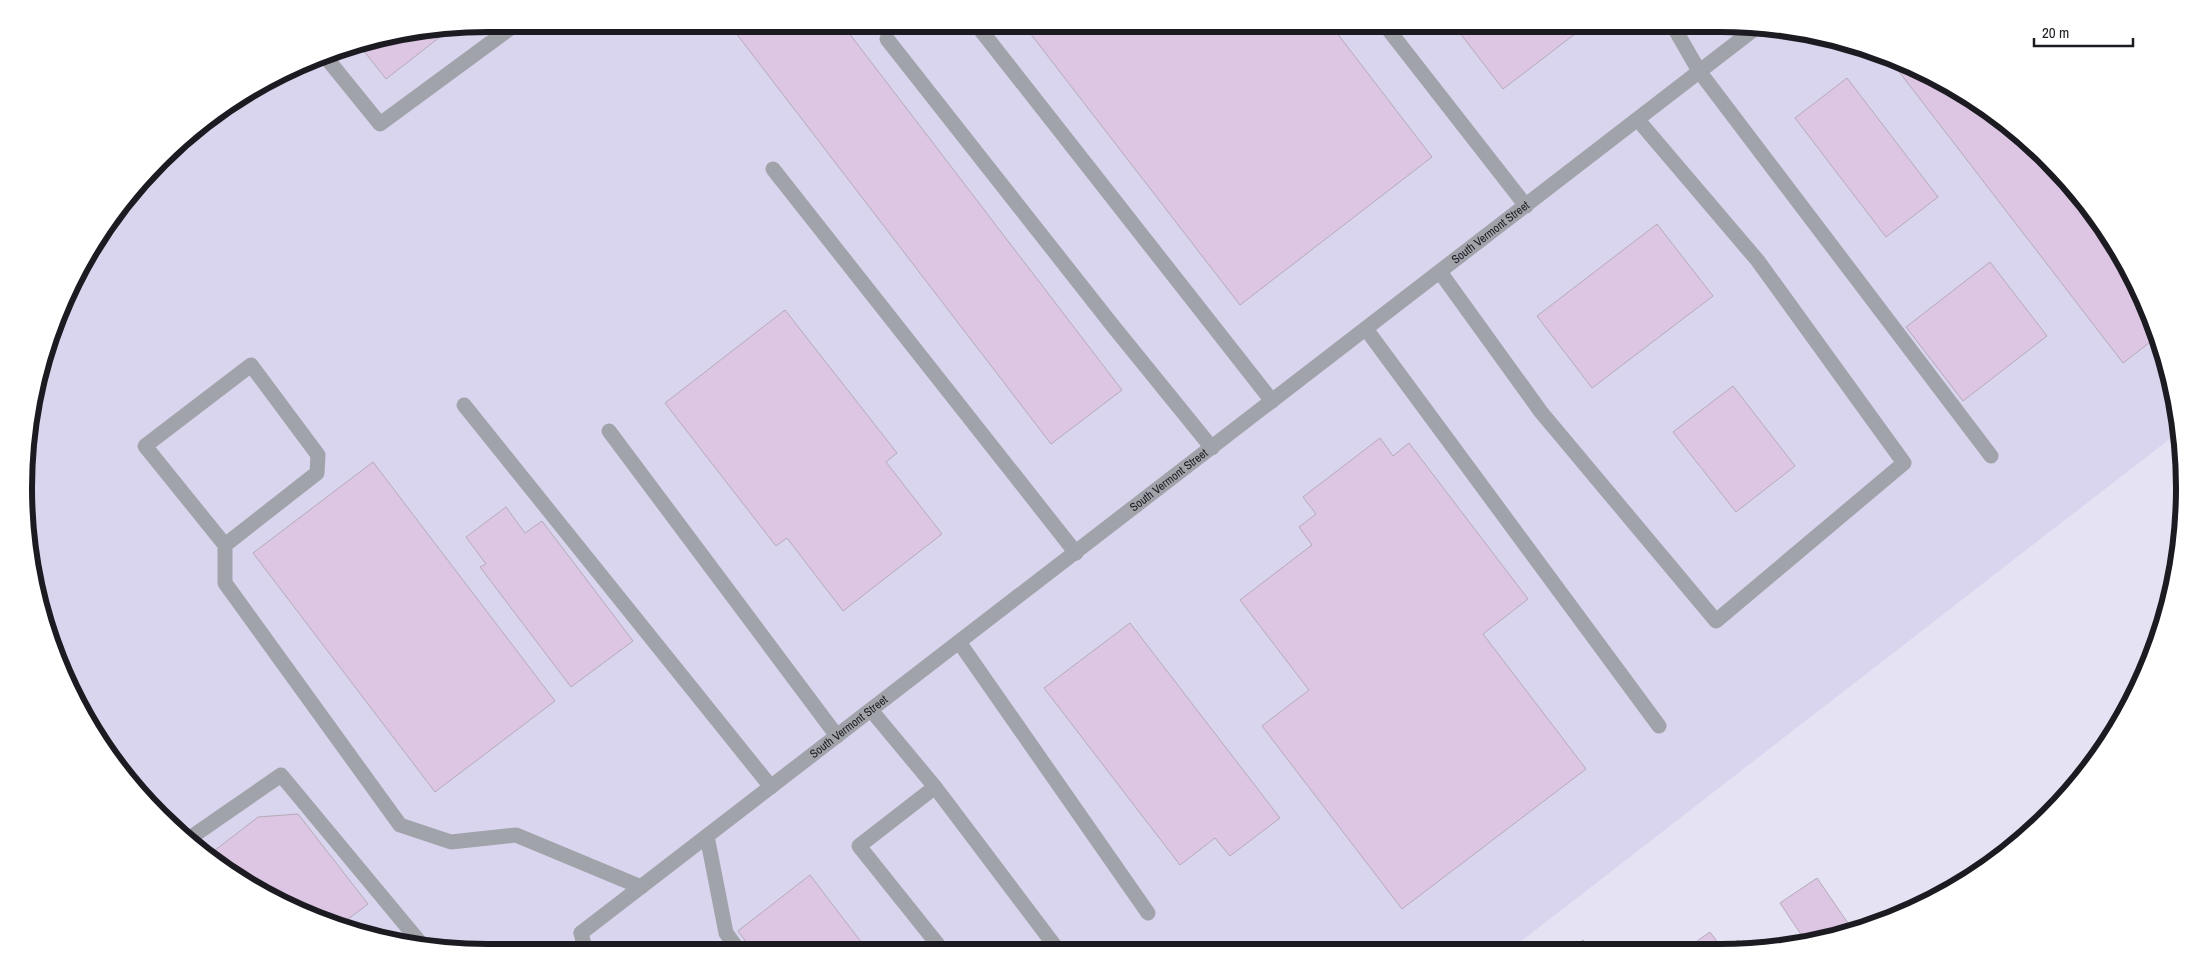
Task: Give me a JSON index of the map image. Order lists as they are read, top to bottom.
{
  "streets": {
    "street": ["South Vermont Street"]
  },
  "scale_bar": "20 m"
}
